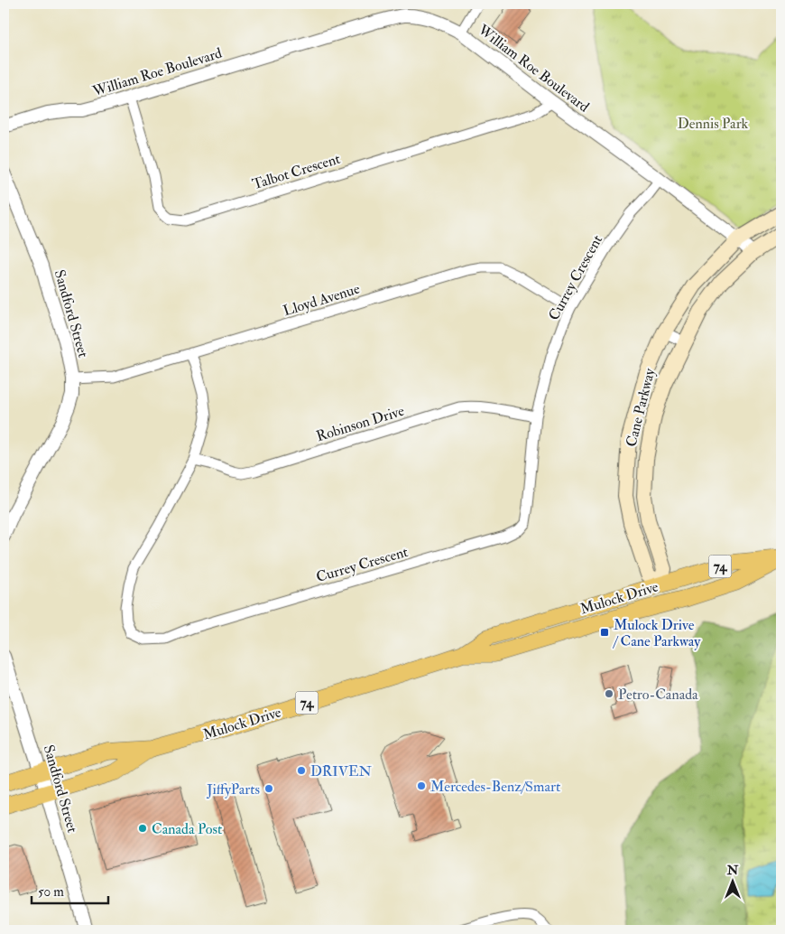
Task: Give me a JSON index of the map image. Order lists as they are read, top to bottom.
{
  "streets": {
    "main road": ["Cane Parkway", "74", "Mulock Drive"],
    "street": [
      "William Roe Boulevard",
      "Talbot Crescent",
      "Currey Crescent",
      "Lloyd Avenue",
      "Sandford Street",
      "Robinson Drive"
    ]
  },
  "crossings": [
    ["William Roe Boulevard", "Talbot Crescent"],
    ["William Roe Boulevard", "Currey Crescent"],
    ["William Roe Boulevard", "Cane Parkway"],
    ["Currey Crescent", "Lloyd Avenue"],
    ["Currey Crescent", "Robinson Drive"],
    ["Lloyd Avenue", "Sandford Street"],
    ["Sandford Street", "Mulock Drive"],
    ["Cane Parkway", "Mulock Drive"]
  ],
  "parks": ["Dennis Park"],
  "places": {
    "transit": ["Mulock Drive / Cane Parkway"],
    "other": [
      "Petro-Canada",
      "DRIVEN",
      "Mercedes-Benz/Smart",
      "JiffyParts",
      "Canada Post"
    ]
  },
  "scale_bar": "50 m",
  "north": "top"
}
